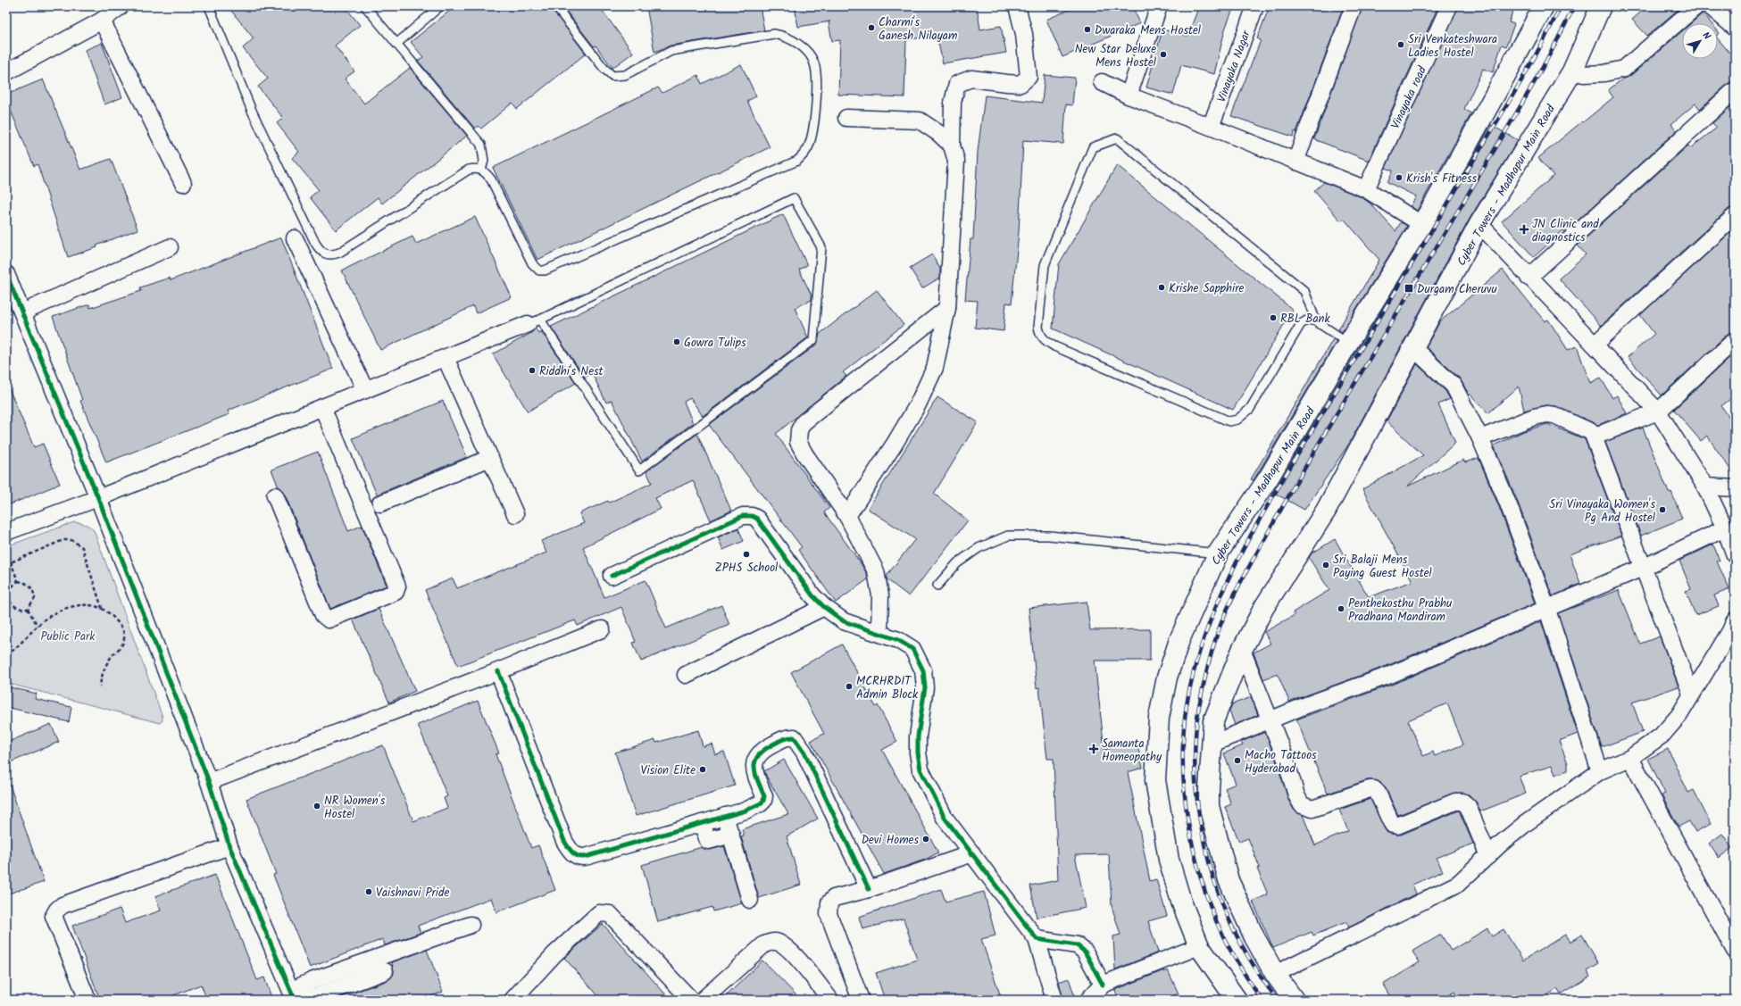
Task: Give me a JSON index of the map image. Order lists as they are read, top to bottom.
{
  "streets": {
    "main road": ["Cyber Towers - Madhapur Main Road"],
    "street": ["Vinayaka Nagar", "Vinayaka road"]
  },
  "parks": ["Public Park"],
  "places": {
    "other": [
      "Charmi's Ganesh Nilayam",
      "Dwaraka Mens Hostel",
      "Sri Venkateshwara Ladies Hostel",
      "New Star Deluxe Mens Hostel",
      "Krish's Fitness",
      "Krishe Sapphire",
      "RBL Bank",
      "Gowra Tulips",
      "Riddhi's Nest",
      "Sri Vinayaka Women's Pg And Hostel",
      "ZPHS School",
      "Sri Balaji Mens Paying Guest Hostel",
      "Penthekosthu Prabhu Pradhana Mandiram",
      "MCRHRDIT Admin Block",
      "Macho Tattoos Hyderabad",
      "Vision Elite",
      "NR Women's Hostel",
      "Devi Homes",
      "Vaishnavi Pride"
    ],
    "health": ["JN Clinic and diagnostics", "Samanta Homeopathy"],
    "transit": ["Durgam Cheruvu"]
  },
  "north": "top right"
}
